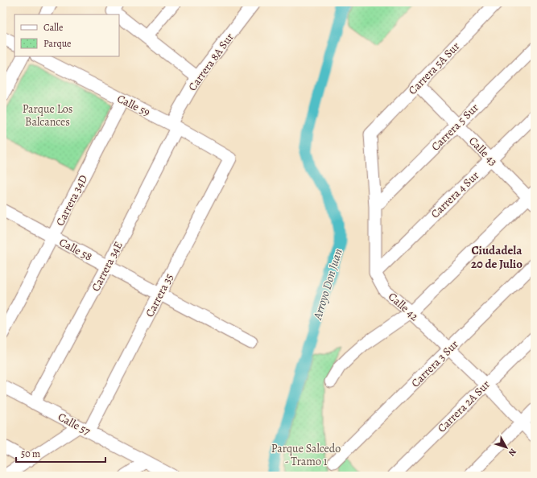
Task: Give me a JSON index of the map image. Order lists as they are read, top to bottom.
{
  "streets": {
    "street": [
      "Carrera 8A Sur",
      "Carrera 5A Sur",
      "Calle 59",
      "Carrera 5 Sur",
      "Calle 43",
      "Carrera 4 Sur",
      "Carrera 34D",
      "Calle 58",
      "Carrera 34E",
      "Carrera 35",
      "Calle 42",
      "Carrera 3 Sur",
      "Carrera 2A Sur",
      "Calle 57"
    ]
  },
  "crossings": [
    ["Carrera 8A Sur", "Calle 59"],
    ["Carrera 8A Sur", "Carrera 34E"],
    ["Carrera 5A Sur", "Calle 43"],
    ["Carrera 5A Sur", "Calle 42"],
    ["Calle 59", "Carrera 34D"],
    ["Calle 59", "Carrera 34E"],
    ["Calle 59", "Carrera 35"],
    ["Carrera 5 Sur", "Calle 43"],
    ["Carrera 5 Sur", "Calle 42"],
    ["Calle 43", "Carrera 4 Sur"],
    ["Carrera 4 Sur", "Calle 42"],
    ["Carrera 34D", "Calle 58"],
    ["Calle 58", "Carrera 34E"],
    ["Calle 58", "Carrera 35"],
    ["Carrera 34E", "Calle 57"],
    ["Carrera 35", "Calle 57"],
    ["Calle 42", "Carrera 3 Sur"],
    ["Calle 42", "Carrera 2A Sur"]
  ],
  "districts": ["Ciudadela 20 de Julio"],
  "water": ["Arroyo Don Juan"],
  "parks": ["Parque Los Balcances", "Parque Salcedo - Tramo 1"],
  "legend": ["Calle", "Parque"],
  "scale_bar": "50 m",
  "north": "bottom right"
}
